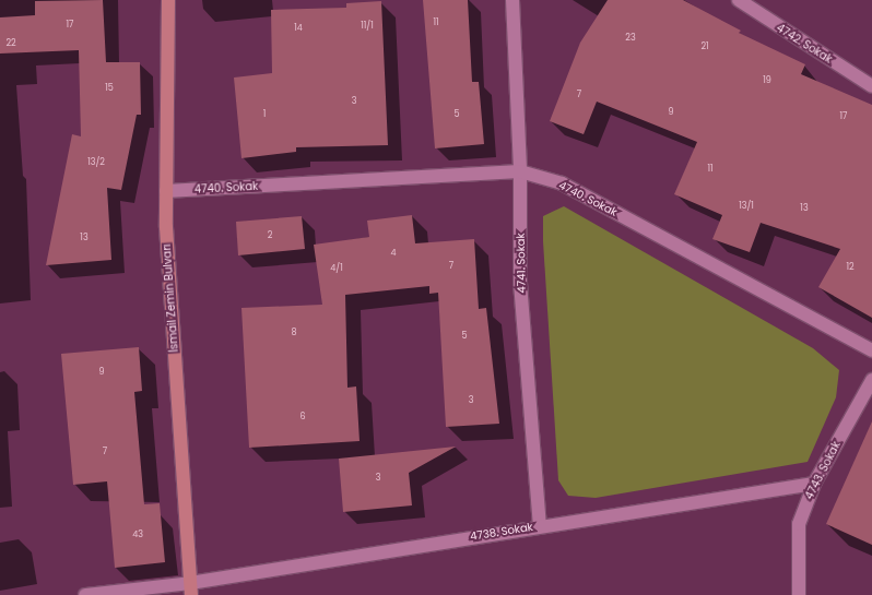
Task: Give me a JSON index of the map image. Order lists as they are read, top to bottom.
{
  "streets": {
    "main road": ["İsmail Zemin Bulvarı"],
    "street": [
      "4742. Sokak",
      "4740. Sokak",
      "4741. Sokak",
      "4743. Sokak",
      "4738. Sokak"
    ]
  },
  "crossings": [
    ["4740. Sokak", "4741. Sokak"],
    ["4740. Sokak", "İsmail Zemin Bulvarı"],
    ["4741. Sokak", "4738. Sokak"],
    ["İsmail Zemin Bulvarı", "4738. Sokak"],
    ["4743. Sokak", "4738. Sokak"]
  ],
  "house_numbers": [
    "11",
    "17",
    "11/1",
    "14",
    "23",
    "22",
    "21",
    "19",
    "15",
    "7",
    "3",
    "9",
    "1",
    "5",
    "17",
    "13/2",
    "11",
    "13/1",
    "13",
    "2",
    "13",
    "4",
    "7",
    "12",
    "4/1",
    "8",
    "5",
    "9",
    "3",
    "6",
    "7",
    "3",
    "43"
  ]
}
